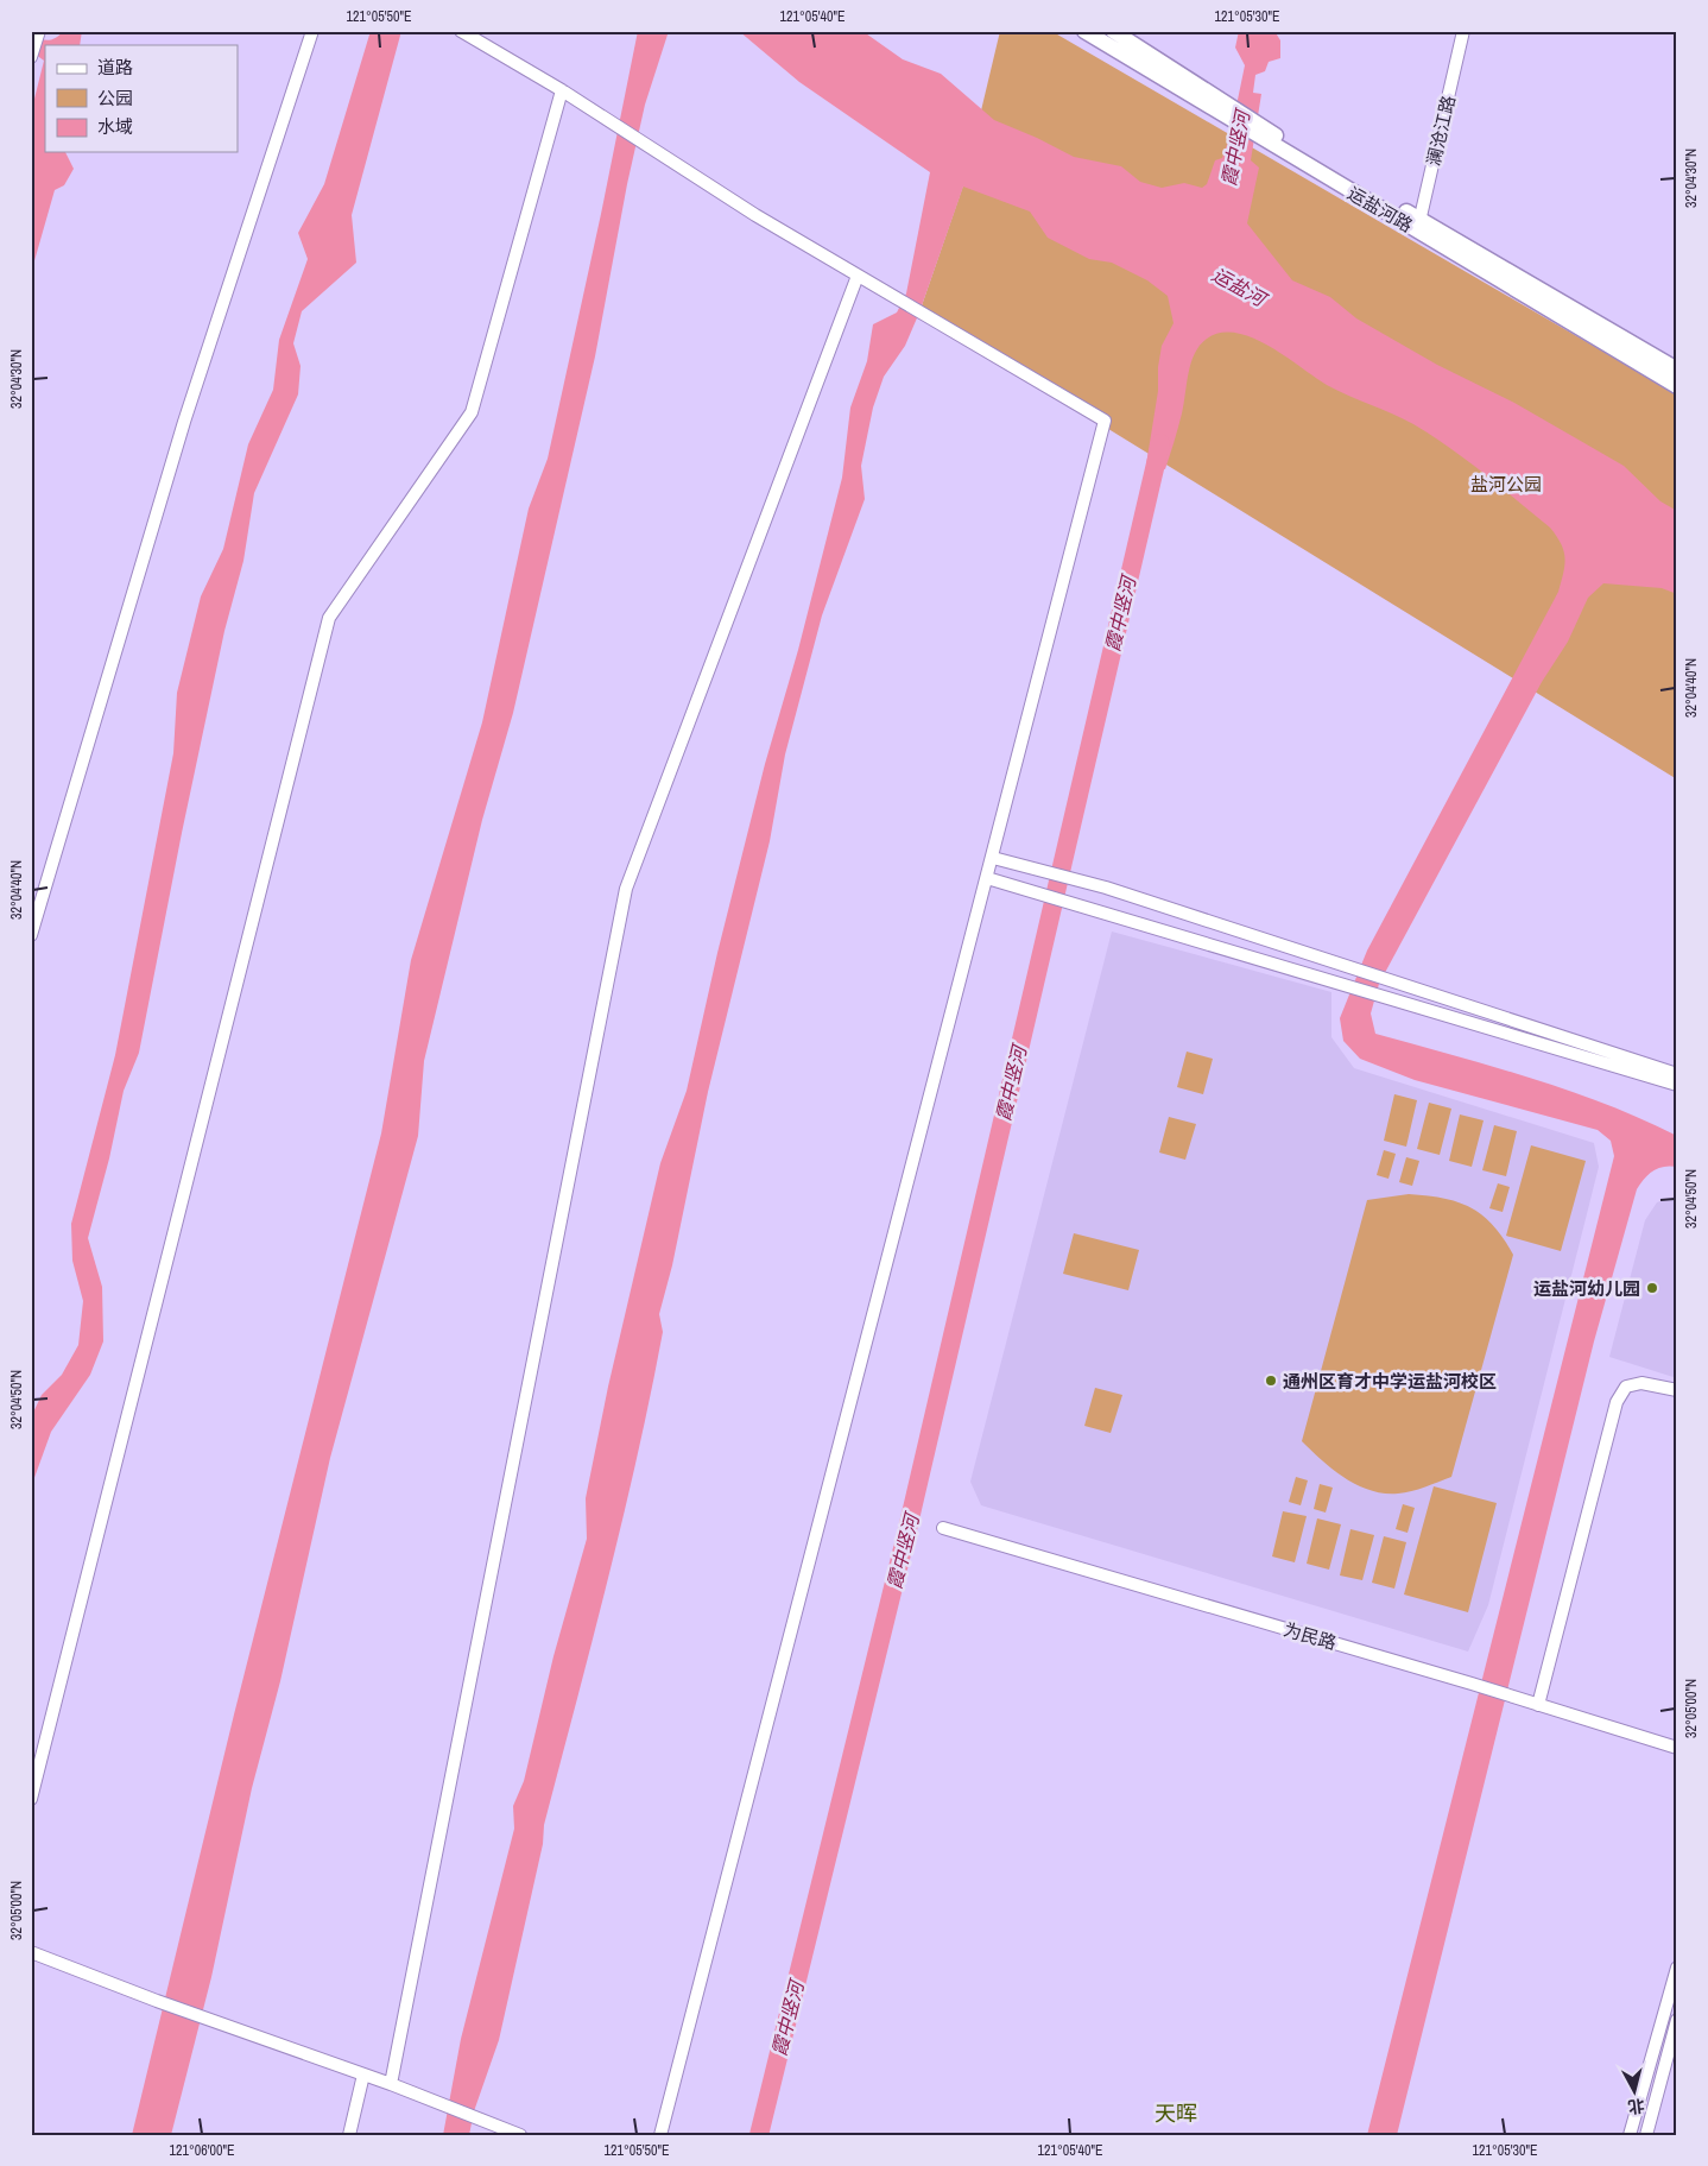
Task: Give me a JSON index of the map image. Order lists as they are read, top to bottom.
{
  "streets": {
    "main road": ["运盐河路"],
    "street": ["澜沧江路", "为民路"]
  },
  "crossings": [
    ["澜沧江路", "运盐河路"]
  ],
  "districts": ["天晖"],
  "water": ["霞中竖河", "运盐河"],
  "parks": ["盐河公园"],
  "places": ["运盐河幼儿园", "通州区育才中学运盐河校区"],
  "legend": ["道路", "公园", "水域"],
  "north": "bottom",
  "coordinates": [
    "121°05'50\"E",
    "121°05'40\"E",
    "121°05'30\"E",
    "32°04'30\"N",
    "32°04'40\"N",
    "32°04'50\"N",
    "32°05'00\"N",
    "121°06'00\"E"
  ]
}
